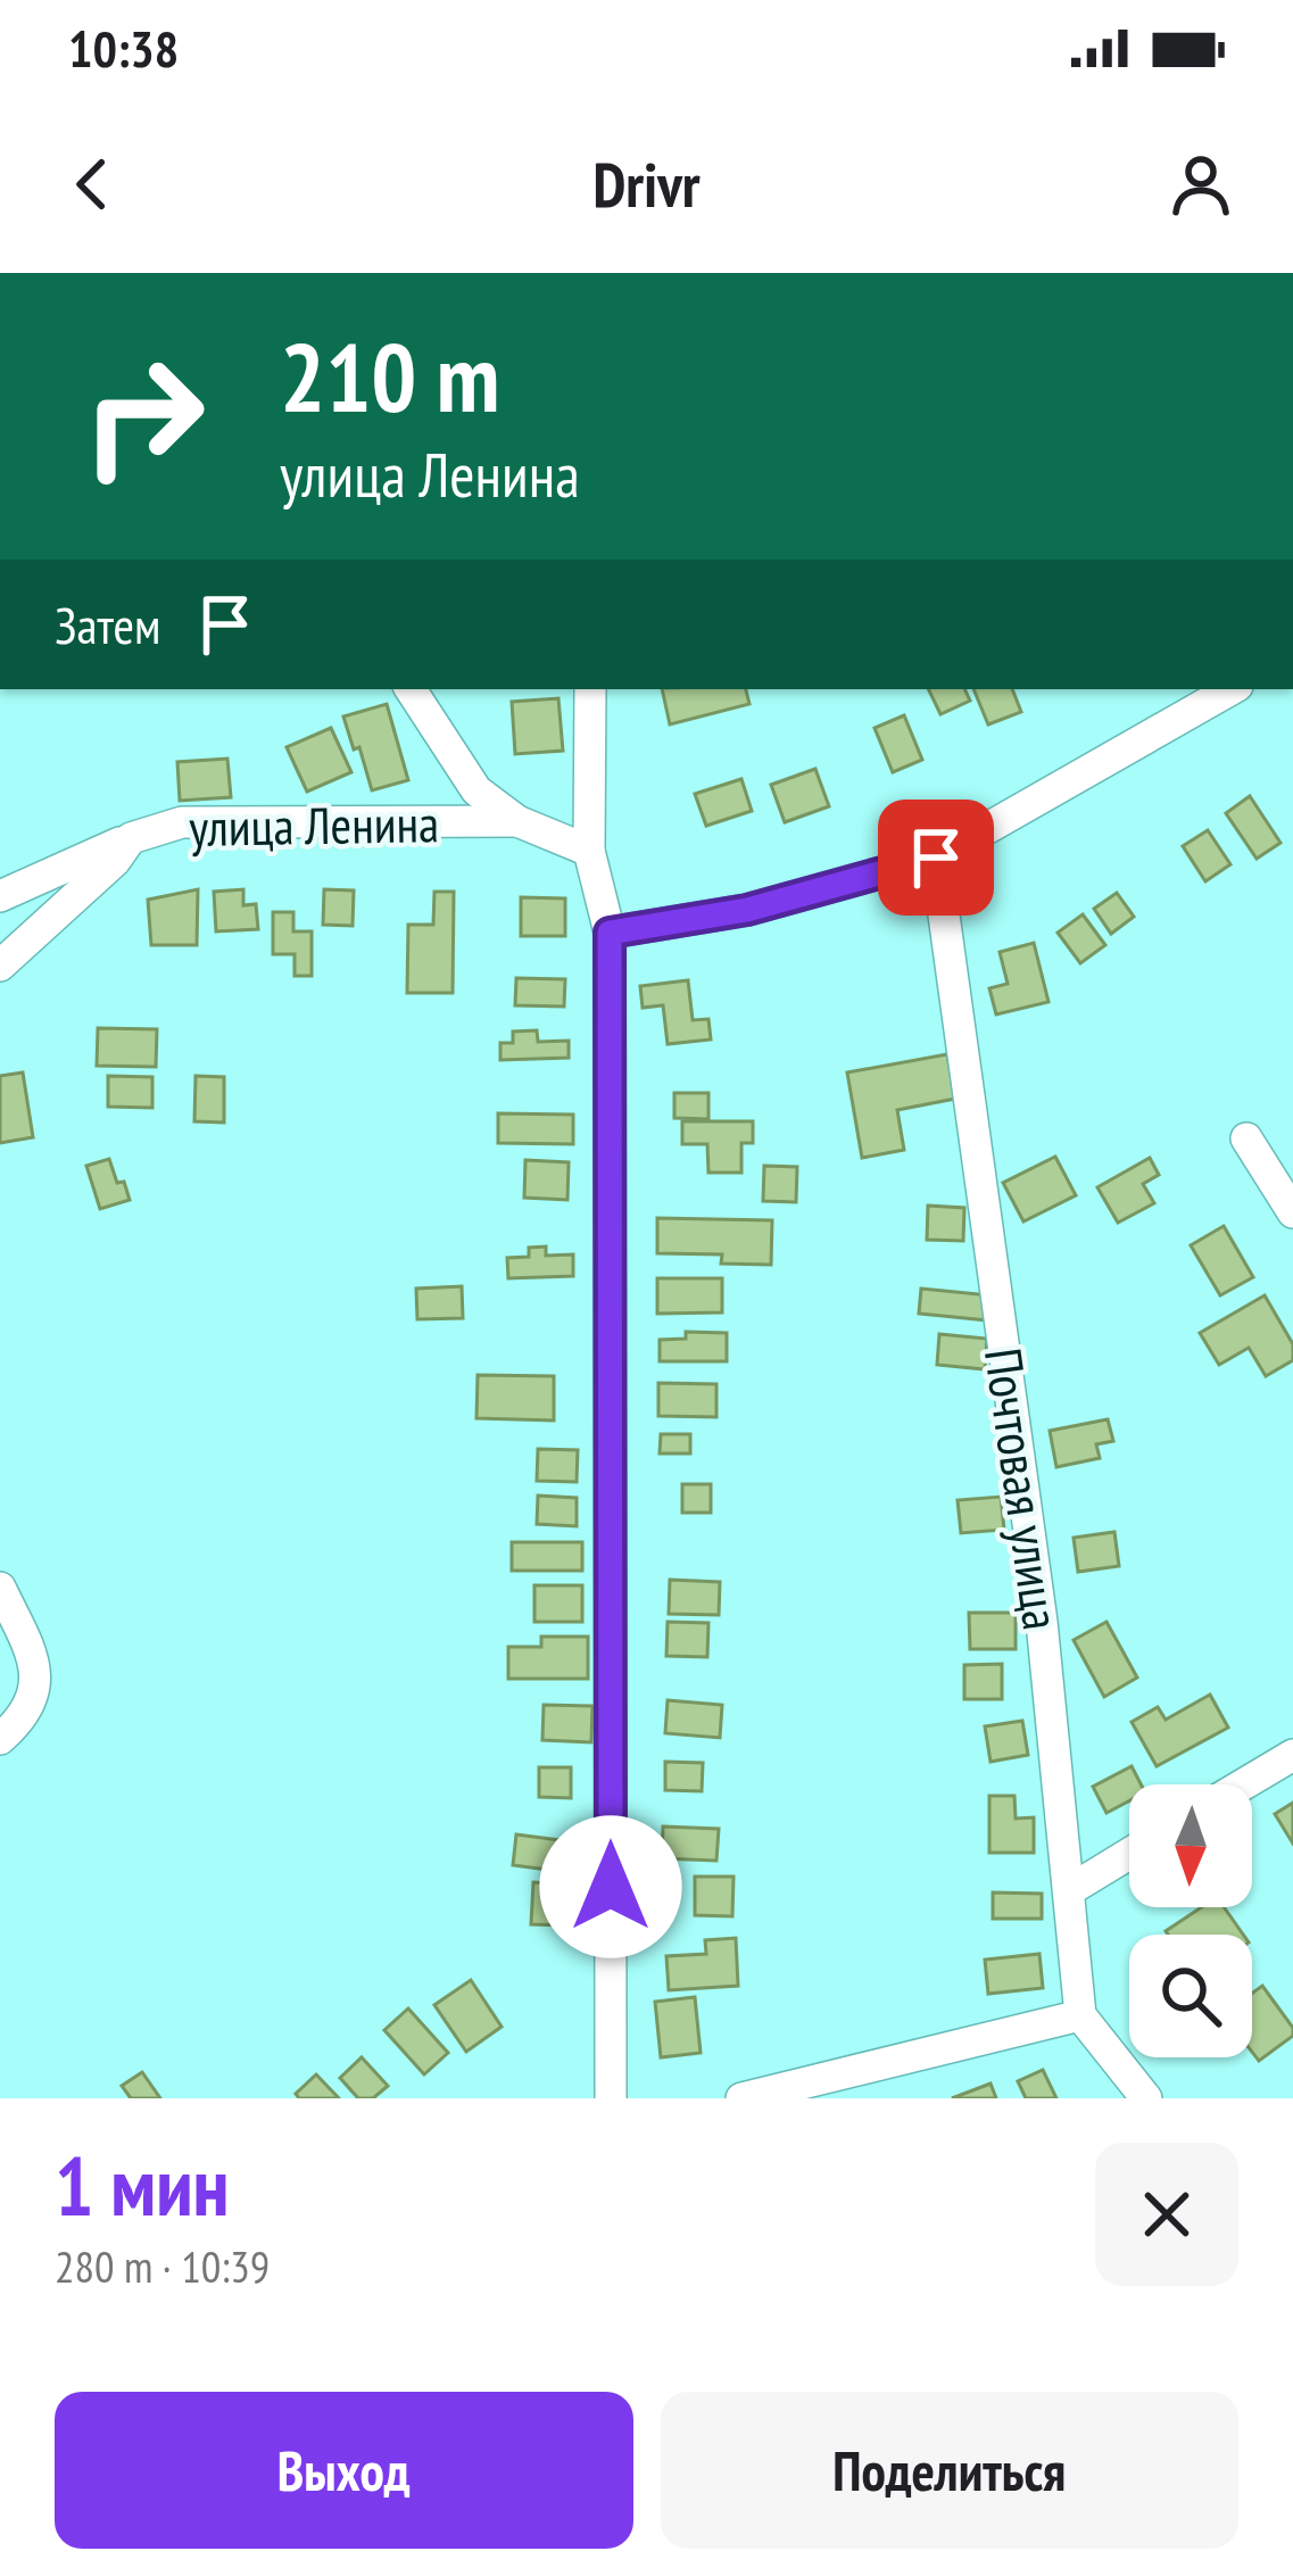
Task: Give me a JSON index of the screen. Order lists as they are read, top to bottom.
{
  "streets": {
    "street": ["улица Ленина", "Почтовая улица"]
  },
  "north": "bottom",
  "page": {
    "status": "10:38",
    "header": "Drivr",
    "turn": ["210 m", "улица Ленина"],
    "then": "Затем",
    "heading": ["1 мин", "280 m · 10:39"],
    "buttons": ["Выход", "Поделиться"]
  }
}
